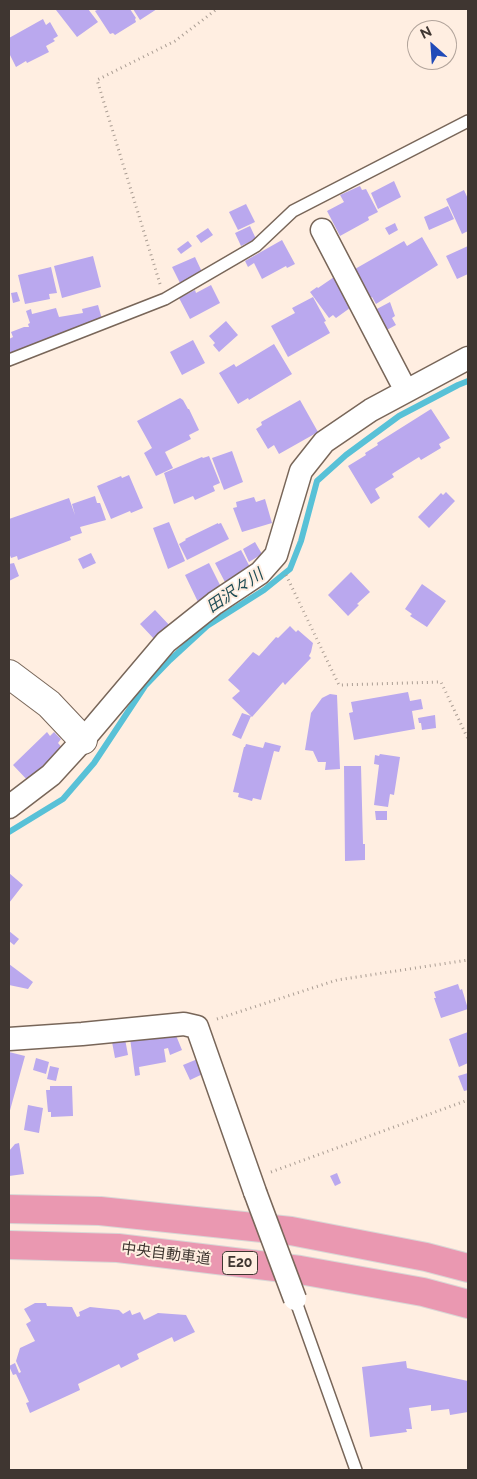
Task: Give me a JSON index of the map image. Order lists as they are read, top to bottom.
{
  "streets": {
    "highway": ["中央自動車道", "E20"]
  },
  "water": ["田沢々川"],
  "north": "top left"
}
